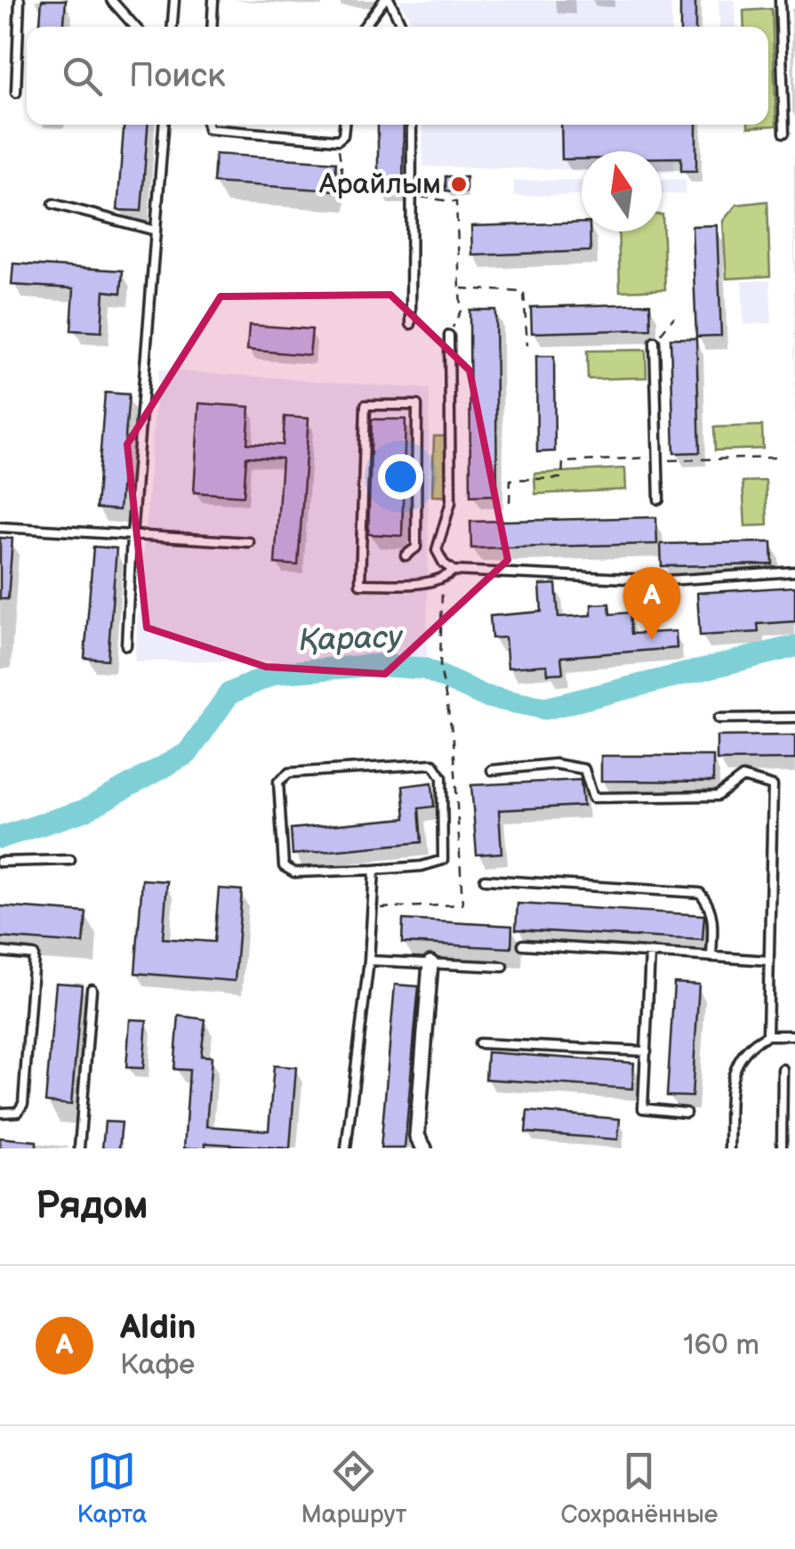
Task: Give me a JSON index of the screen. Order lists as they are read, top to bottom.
{
  "water": ["Қарасу"],
  "places": ["Арайлым"],
  "north": "top",
  "page": {
    "search": "Поиск",
    "pins": "A",
    "heading": "Рядом",
    "list": [
      {
        "mark": "A",
        "name": "Aldin",
        "note": "Кафе",
        "value": "160 m"
      }
    ],
    "nav": ["Карта", "Маршрут", "Сохранённые"]
  }
}
